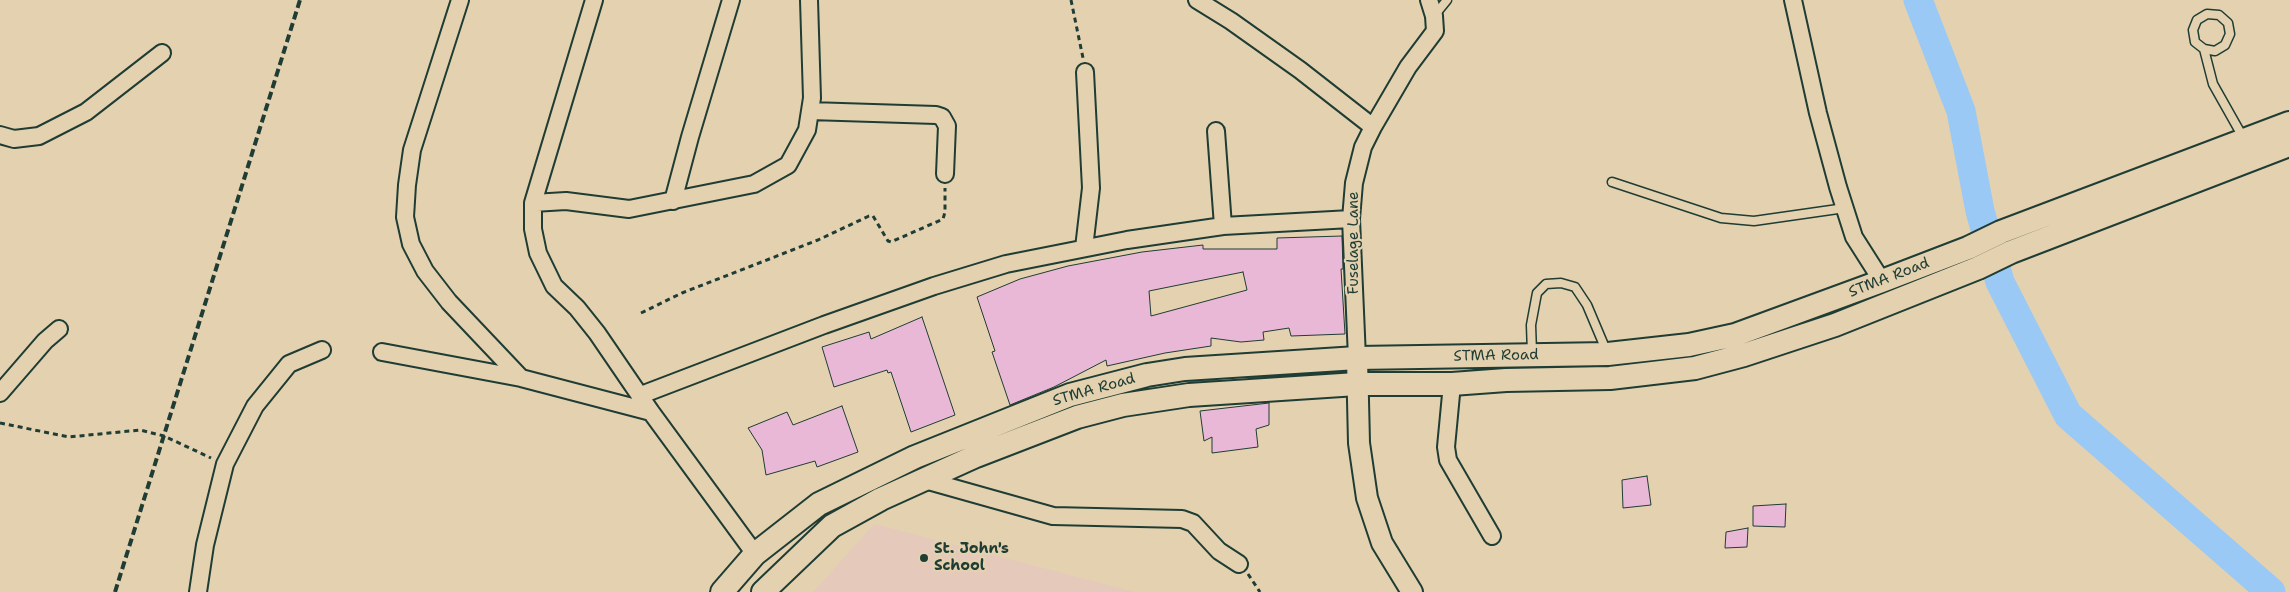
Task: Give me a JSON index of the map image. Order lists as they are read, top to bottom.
{
  "streets": {
    "main road": ["STMA Road"],
    "street": ["Fuselage Lane"]
  },
  "crossings": [
    ["Fuselage Lane", "STMA Road"]
  ],
  "places": ["St. John's School"]
}
